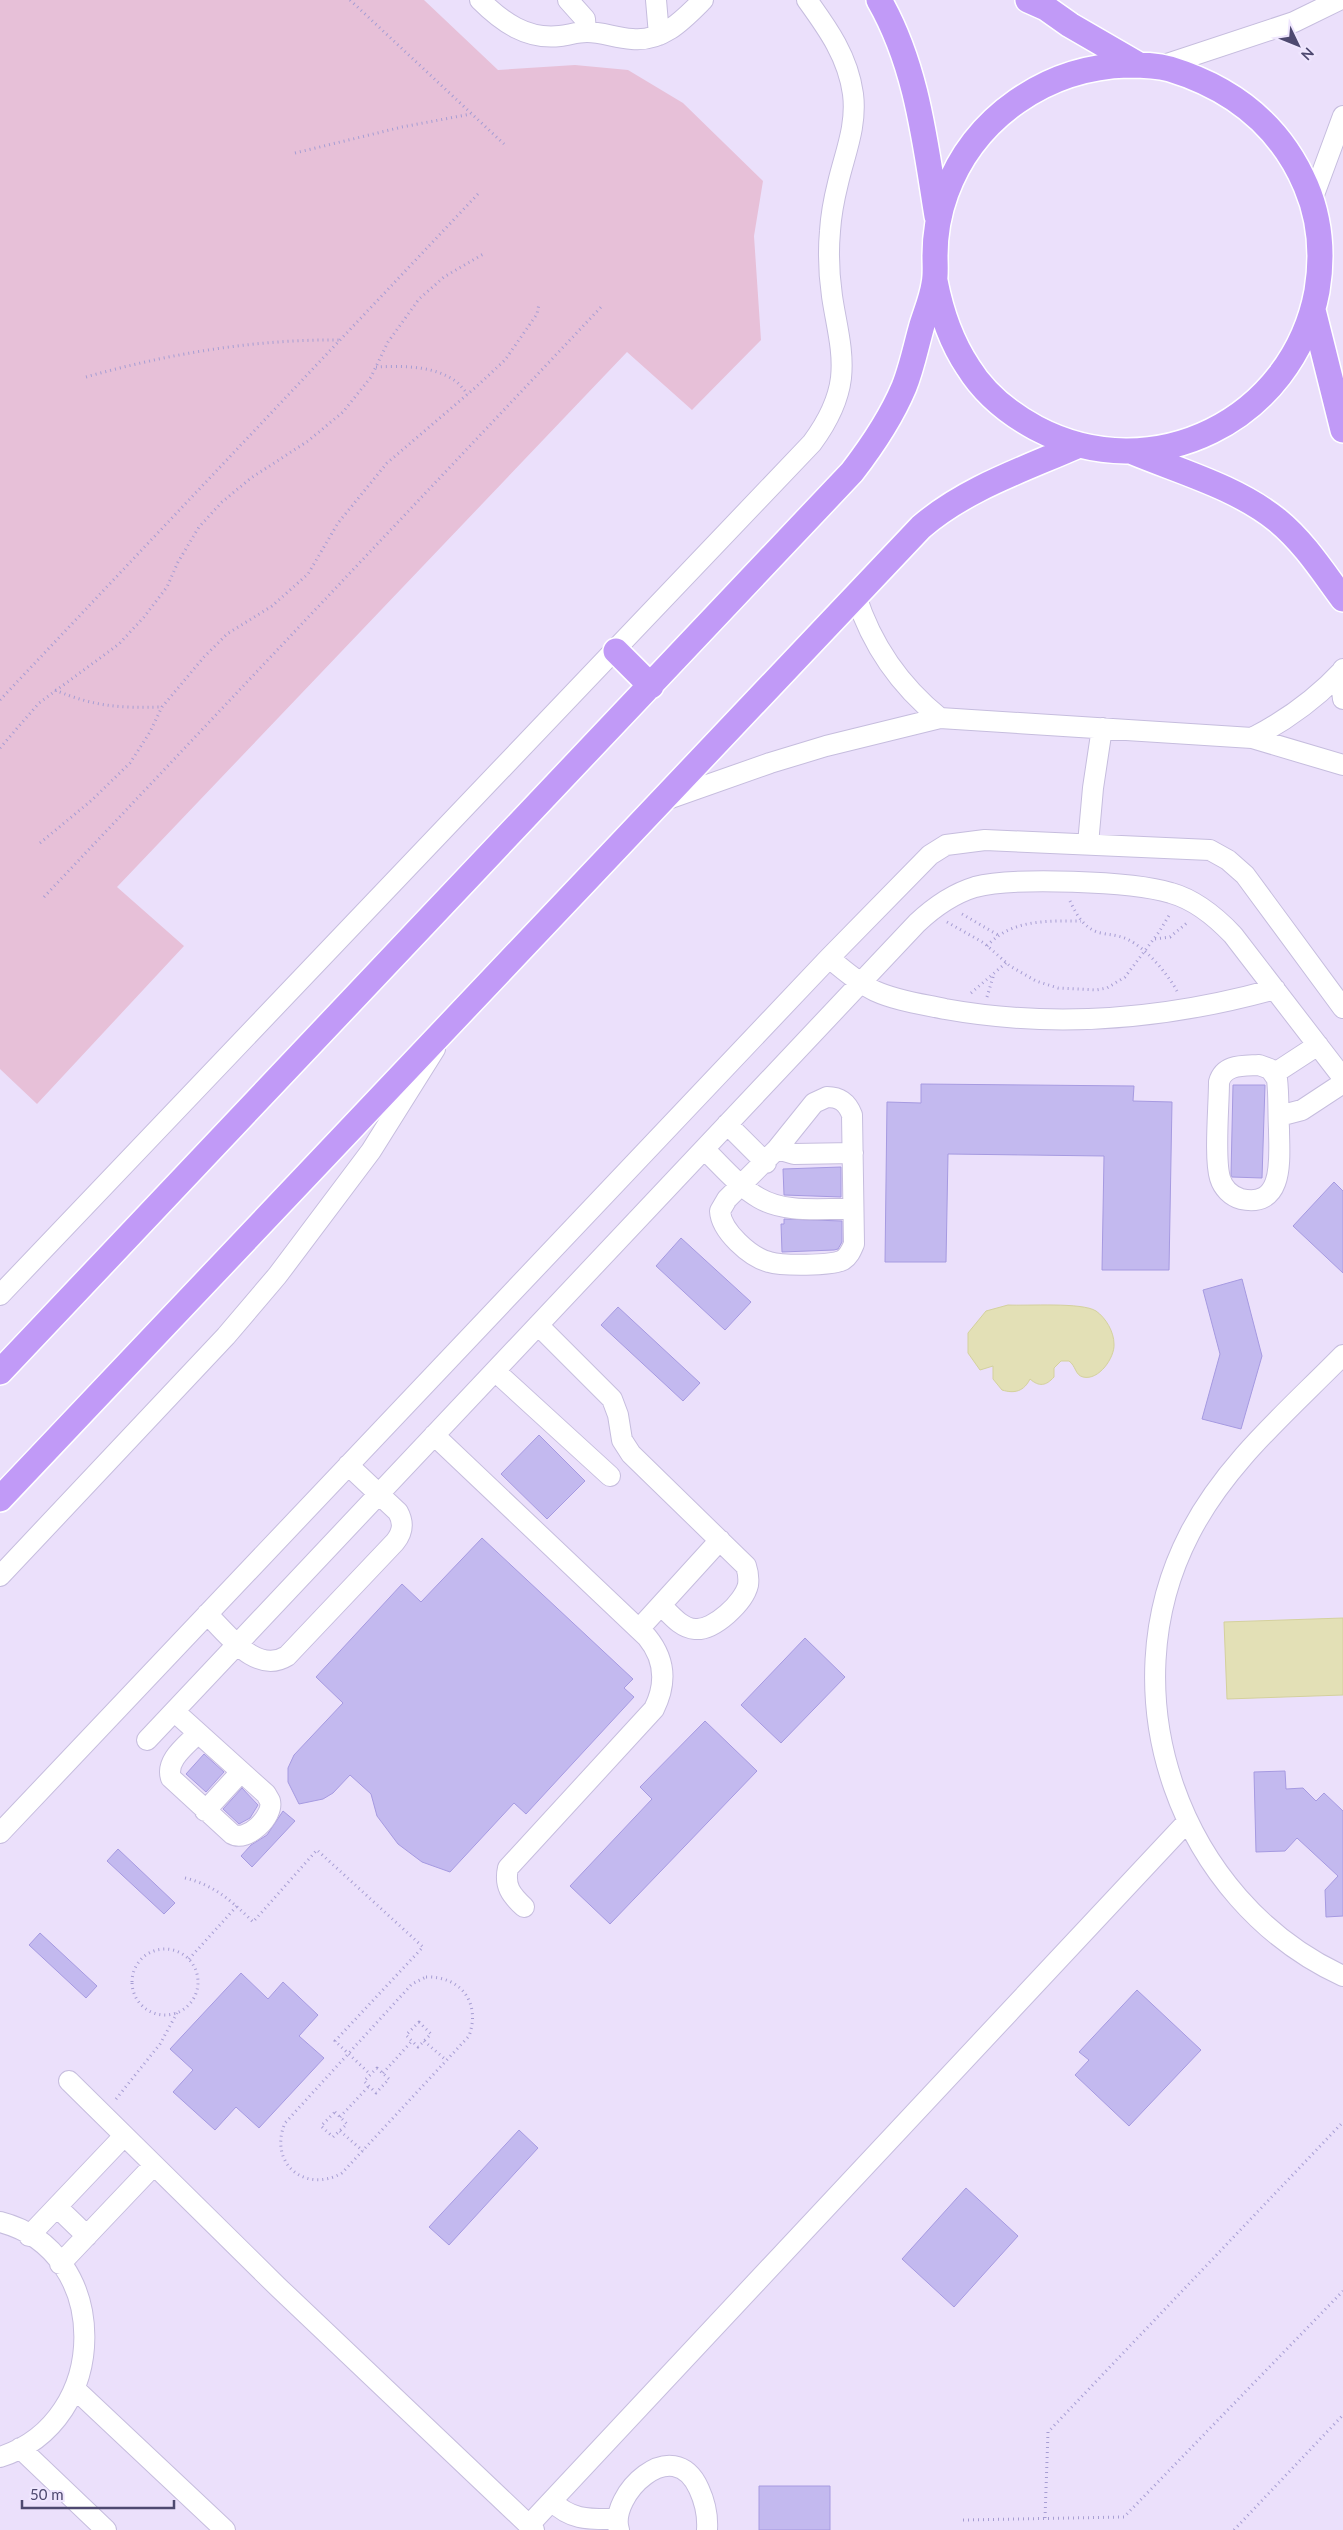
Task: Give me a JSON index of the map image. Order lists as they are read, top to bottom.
{
  "scale_bar": "50 m",
  "north": "bottom right"
}
